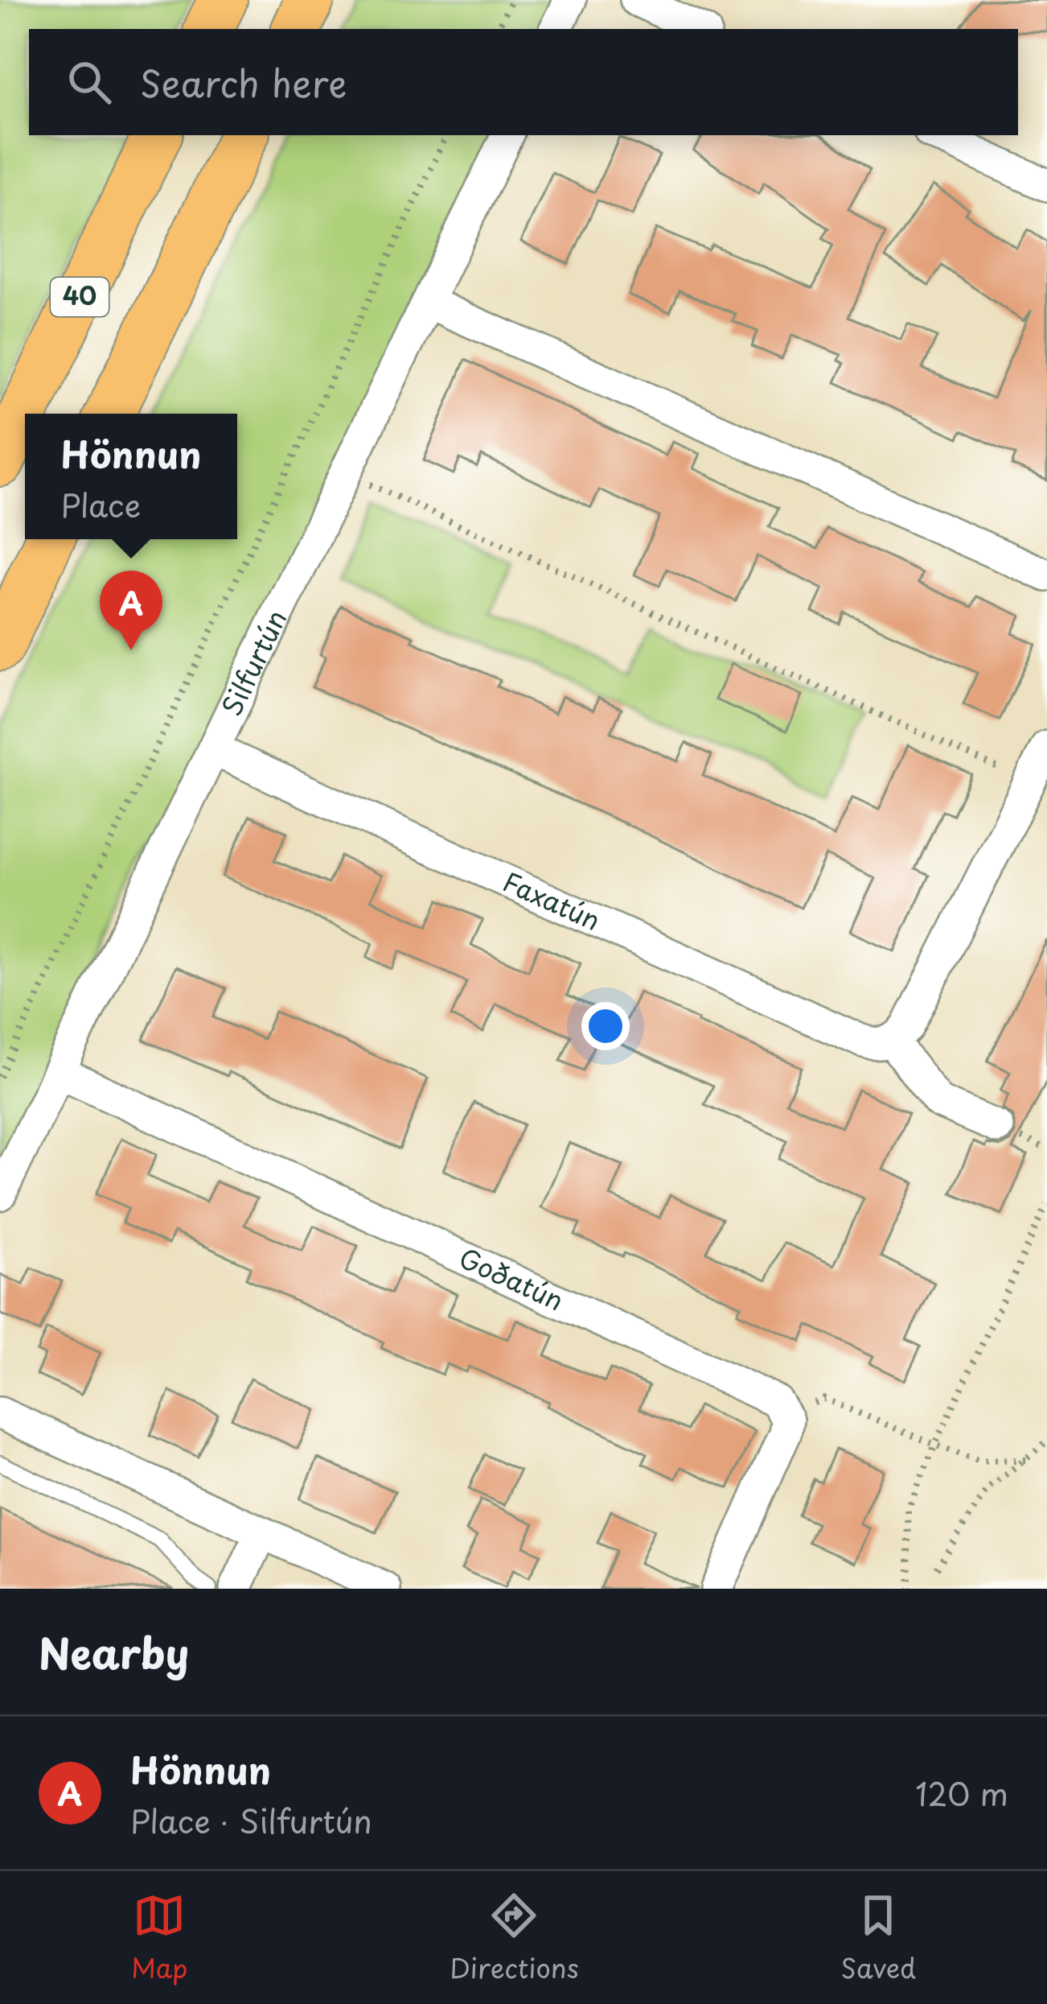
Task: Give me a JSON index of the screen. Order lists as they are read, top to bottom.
{
  "streets": {
    "main road": ["40"],
    "street": ["Silfurtún", "Faxatún", "Goðatún"]
  },
  "crossings": [
    ["Silfurtún", "Faxatún"],
    ["Silfurtún", "Goðatún"]
  ],
  "page": {
    "search": "Search here",
    "popup": ["Hönnun", "Place"],
    "pins": "A",
    "heading": "Nearby",
    "list": [
      {
        "mark": "A",
        "name": "Hönnun",
        "note": "Place · Silfurtún",
        "value": "120 m"
      }
    ],
    "nav": ["Map", "Directions", "Saved"]
  }
}
